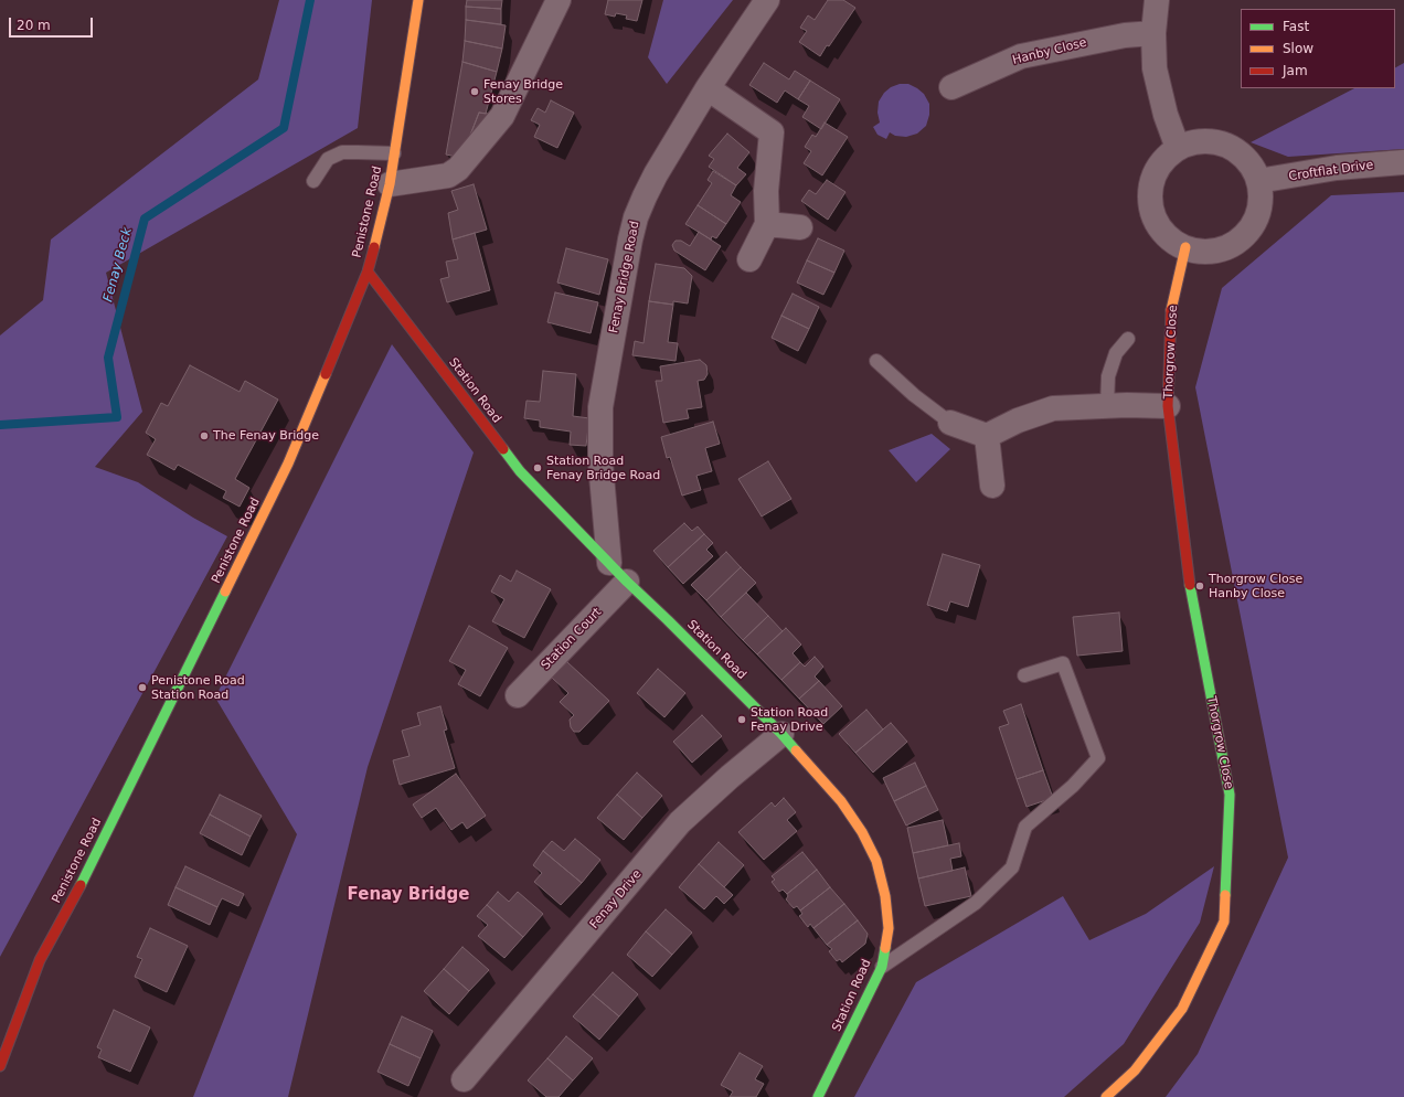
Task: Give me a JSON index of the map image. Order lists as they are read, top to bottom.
{
  "streets": {
    "main road": ["Penistone Road", "Thorgrow Close", "Station Road"],
    "street": [
      "Hanby Close",
      "Croftflat Drive",
      "Fenay Bridge Road",
      "Station Court",
      "Fenay Drive"
    ]
  },
  "crossings": [
    ["Croftflat Drive", "Thorgrow Close"],
    ["Penistone Road", "Station Road"],
    ["Fenay Bridge Road", "Station Road"],
    ["Station Road", "Station Court"],
    ["Station Road", "Fenay Drive"]
  ],
  "districts": ["Fenay Bridge"],
  "water": ["Fenay Beck"],
  "places": [
    "Fenay Bridge Stores",
    "The Fenay Bridge",
    "Station Road Fenay Bridge Road",
    "Thorgrow Close Hanby Close",
    "Penistone Road Station Road",
    "Station Road Fenay Drive"
  ],
  "legend": ["Fast", "Slow", "Jam"],
  "scale_bar": "20 m"
}
